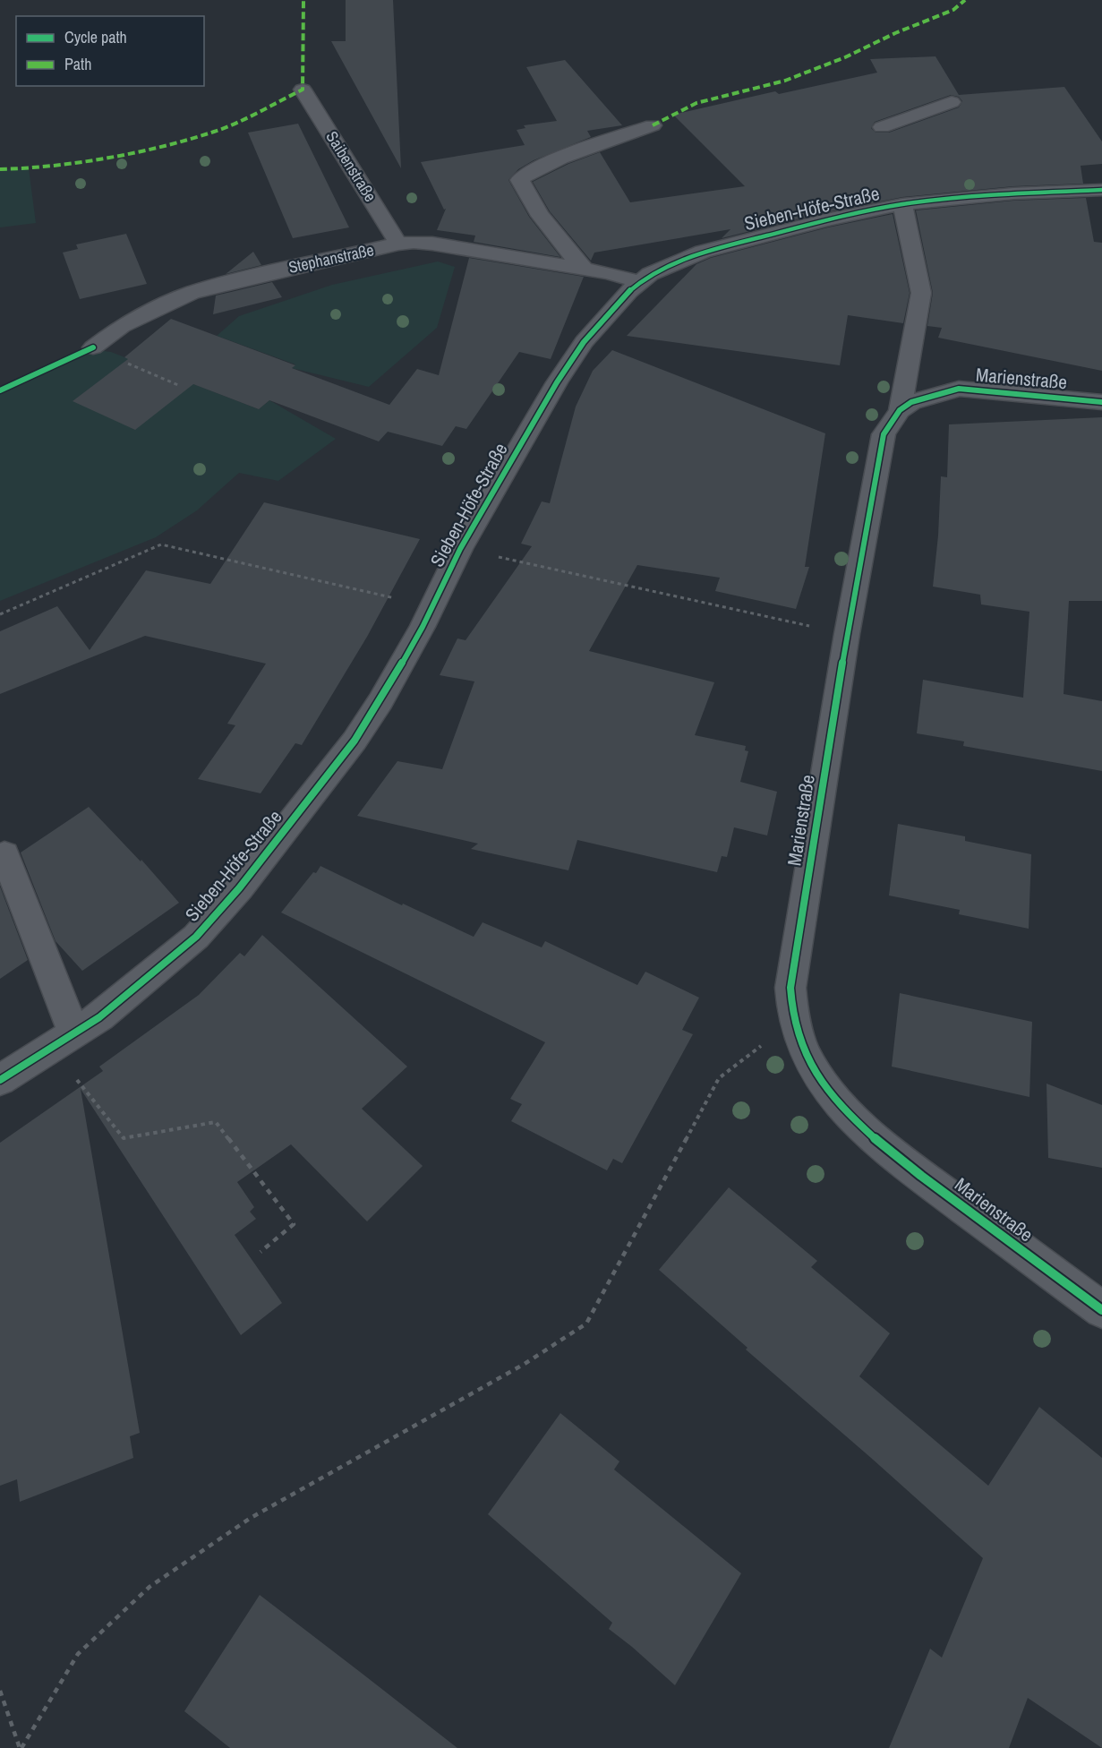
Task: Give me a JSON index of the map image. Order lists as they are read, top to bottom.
{
  "streets": {
    "street": [
      "Saibenstraße",
      "Sieben-Höfe-Straße",
      "Stephanstraße",
      "Marienstraße"
    ]
  },
  "crossings": [
    ["Saibenstraße", "Stephanstraße"],
    ["Sieben-Höfe-Straße", "Stephanstraße"],
    ["Sieben-Höfe-Straße", "Marienstraße"]
  ],
  "legend": ["Cycle path", "Path"]
}
